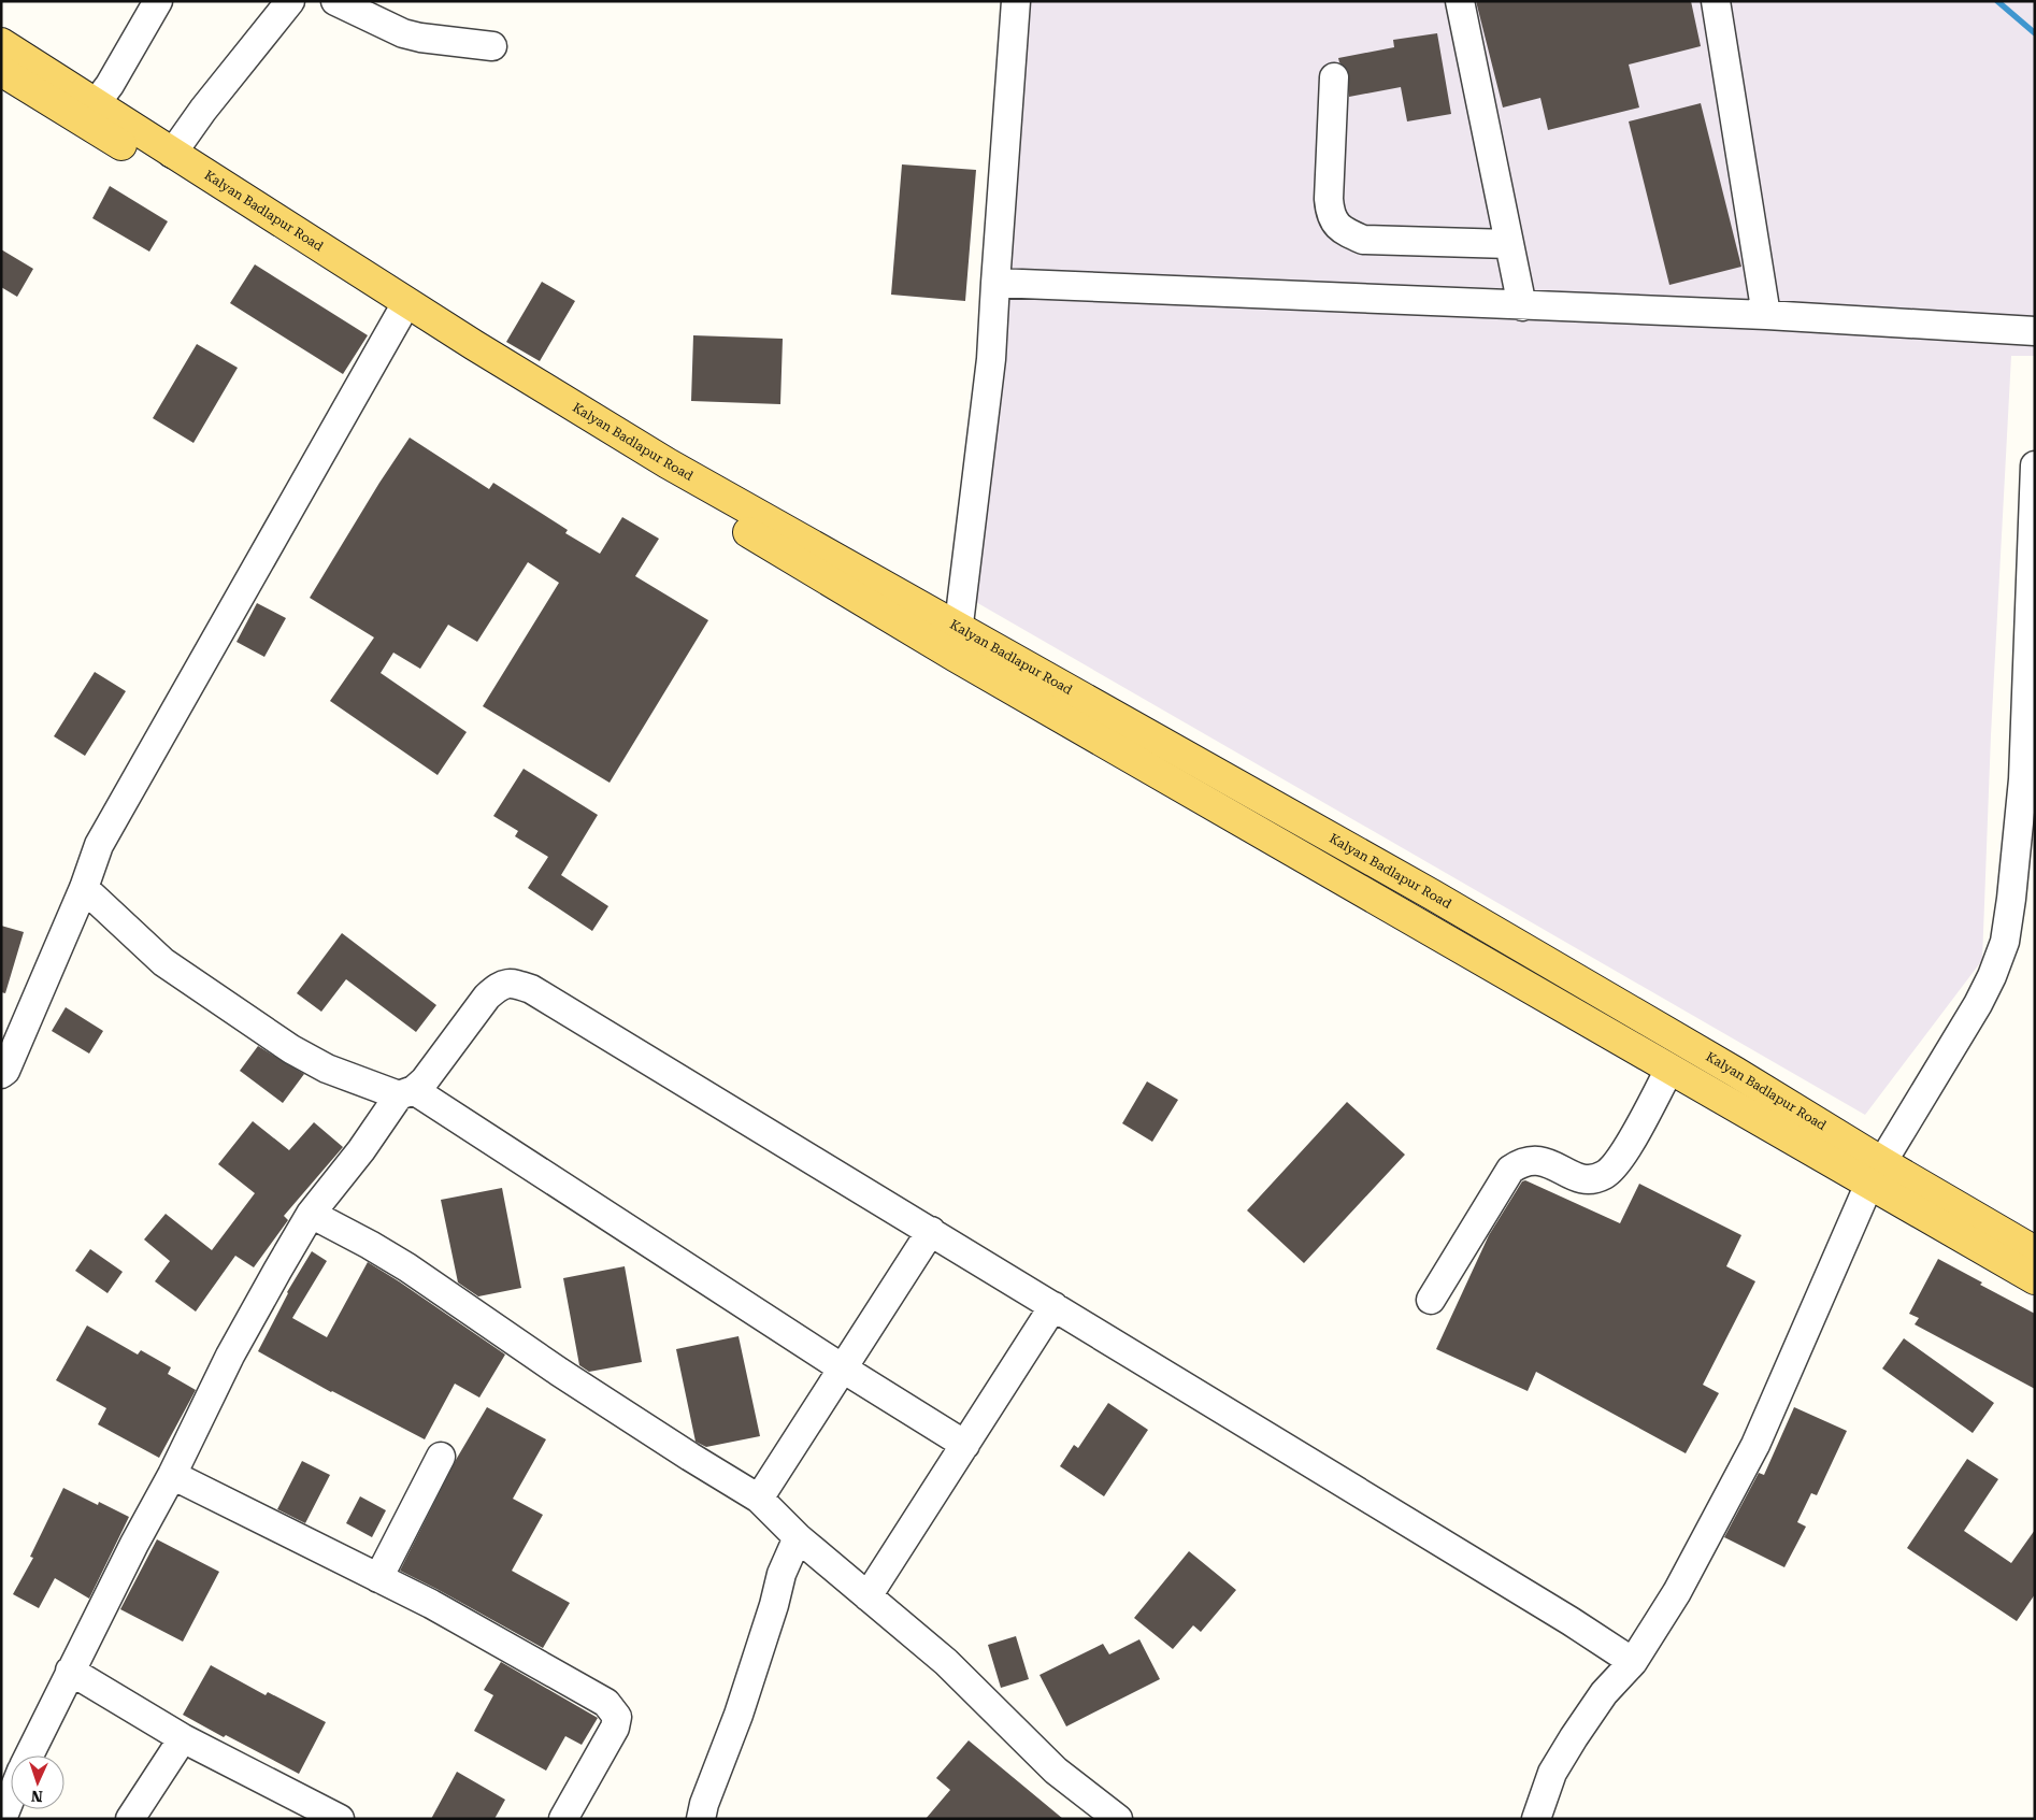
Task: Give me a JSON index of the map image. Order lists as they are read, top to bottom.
{
  "streets": {
    "main road": ["Kalyan Badlapur Road"]
  },
  "north": "bottom"
}
